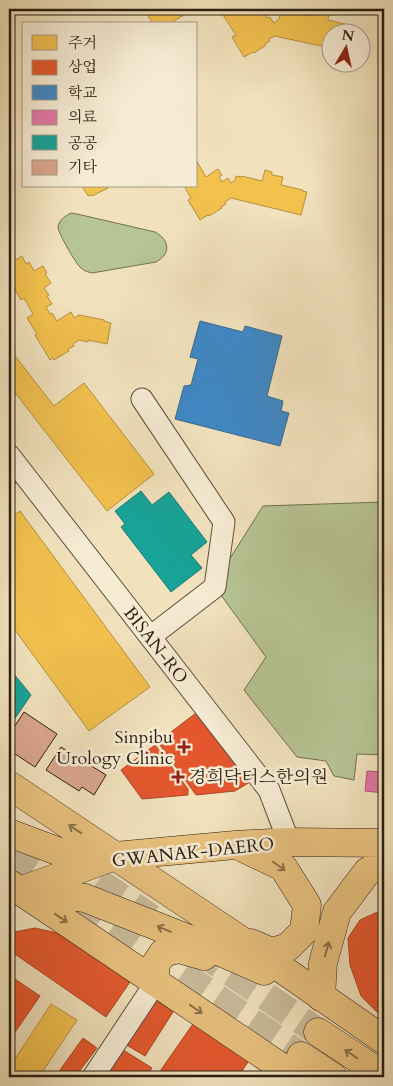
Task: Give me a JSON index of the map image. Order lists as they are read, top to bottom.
{
  "streets": {
    "main road": ["GWANAK-DAERO"],
    "street": ["BISAN-RO"]
  },
  "crossings": [
    ["BISAN-RO", "GWANAK-DAERO"]
  ],
  "places": {
    "health": ["Sinpibu Urology Clinic", "경희닥터스한의원"]
  },
  "legend": [
    "주거",
    "상업",
    "학교",
    "의료",
    "공공",
    "기타"
  ],
  "north": "top"
}
